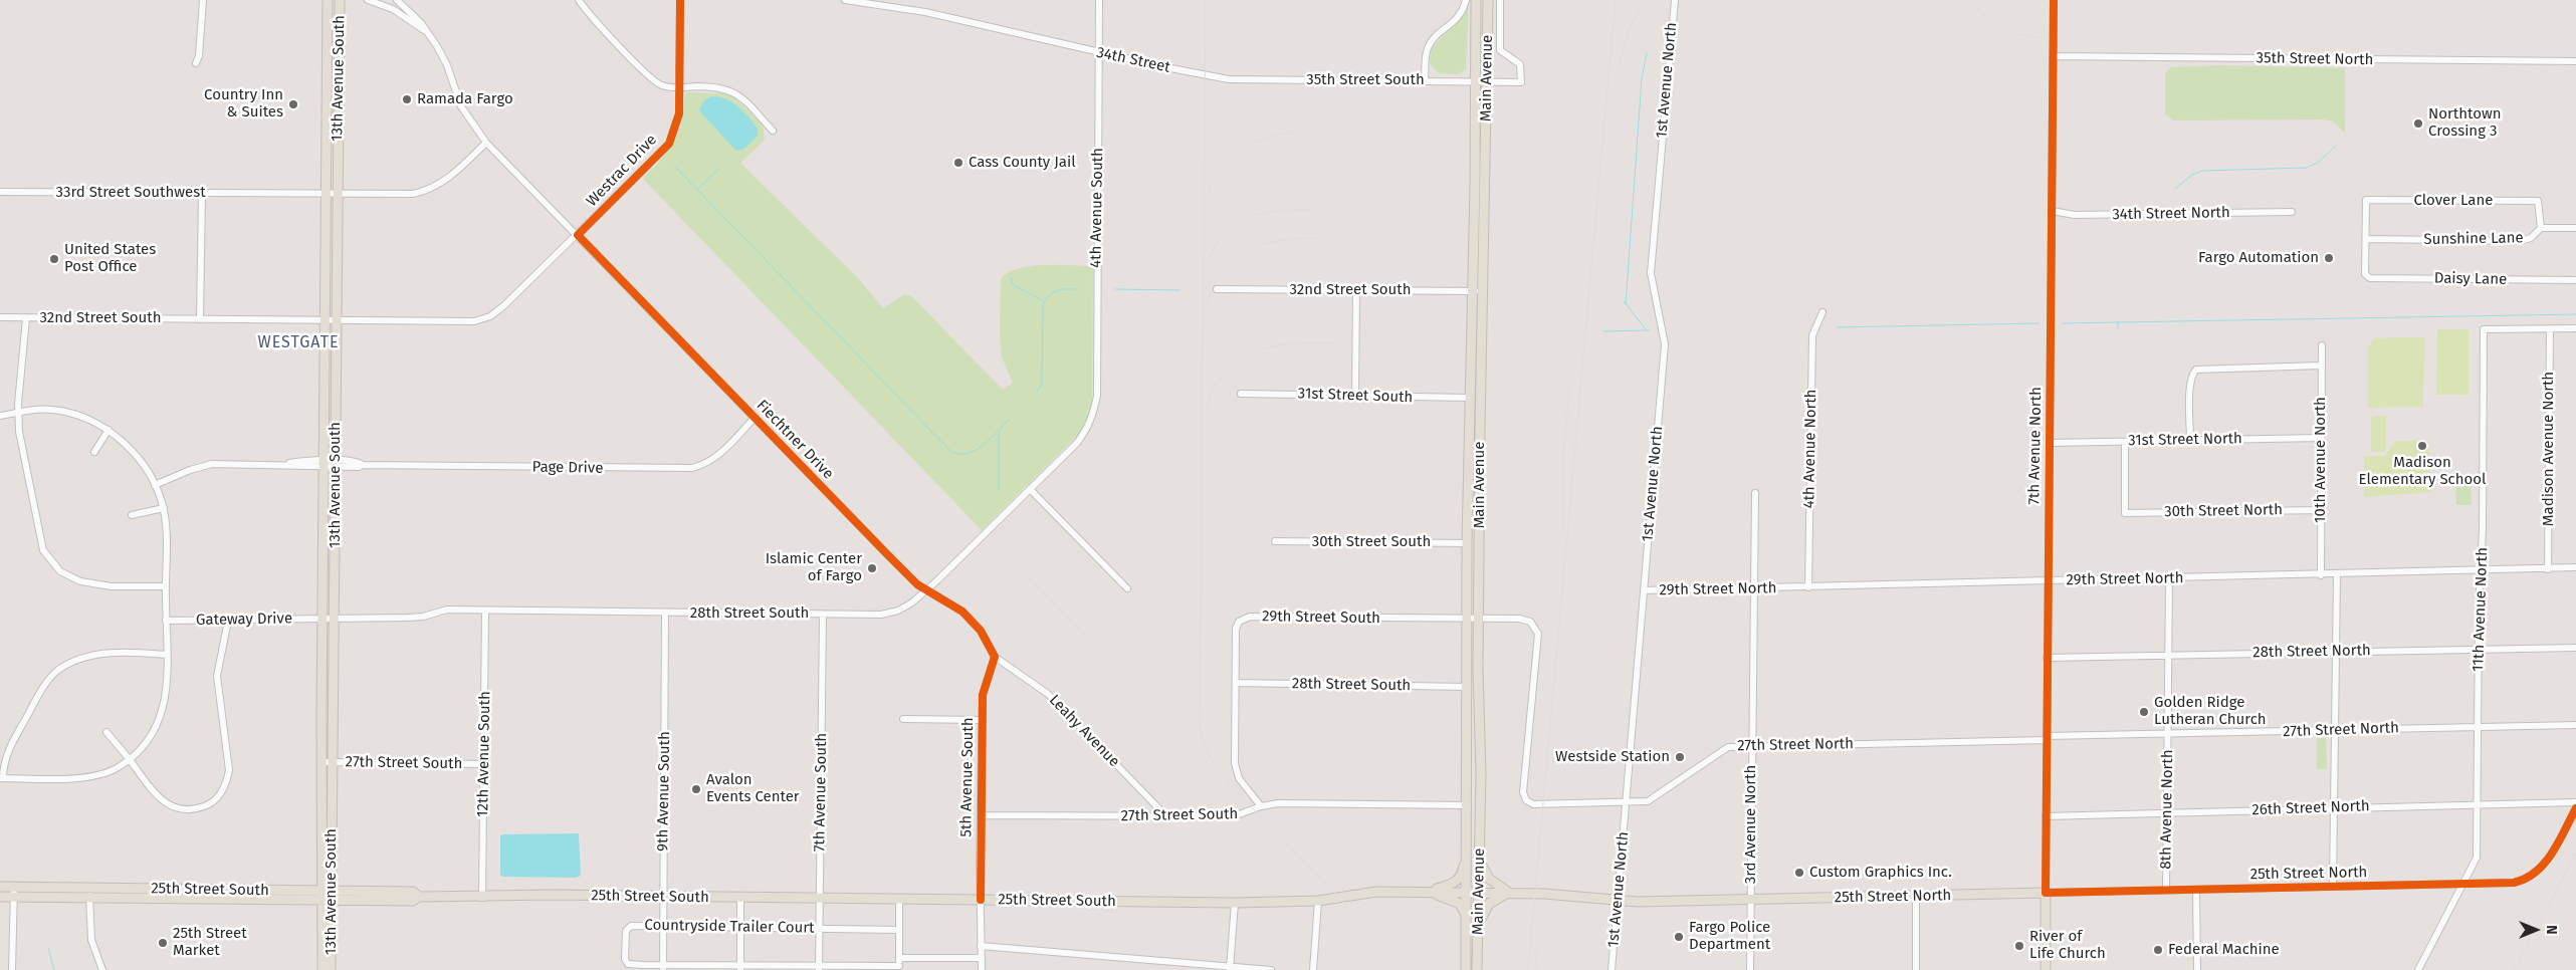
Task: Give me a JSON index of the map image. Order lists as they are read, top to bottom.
{
  "streets": {
    "main road": [
      "13th Avenue South",
      "Main Avenue",
      "7th Avenue North",
      "25th Street North",
      "25th Street South"
    ],
    "street": [
      "35th Street North",
      "34th Street",
      "35th Street South",
      "1st Avenue North",
      "Westrac Drive",
      "33rd Street Southwest",
      "Clover Lane",
      "4th Avenue South",
      "34th Street North",
      "Sunshine Lane",
      "Daisy Lane",
      "32nd Street South",
      "31st Street South",
      "Fiechtner Drive",
      "31st Street North",
      "4th Avenue North",
      "Madison Avenue North",
      "10th Avenue North",
      "Page Drive",
      "30th Street North",
      "30th Street South",
      "29th Street North",
      "11th Avenue North",
      "28th Street South",
      "29th Street South",
      "Gateway Drive",
      "28th Street North",
      "27th Street North",
      "Leahy Avenue",
      "12th Avenue South",
      "27th Street South",
      "5th Avenue South",
      "9th Avenue South",
      "7th Avenue South",
      "26th Street North",
      "8th Avenue North",
      "3rd Avenue North",
      "Countryside Trailer Court"
    ]
  },
  "crossings": [
    ["35th Street North", "7th Avenue North"],
    ["34th Street", "35th Street South"],
    ["34th Street", "4th Avenue South"],
    ["13th Avenue South", "Westrac Drive"],
    ["13th Avenue South", "33rd Street Southwest"],
    ["13th Avenue South", "32nd Street South"],
    ["13th Avenue South", "Page Drive"],
    ["13th Avenue South", "28th Street South"],
    ["13th Avenue South", "Gateway Drive"],
    ["13th Avenue South", "27th Street South"],
    ["13th Avenue South", "25th Street South"],
    ["Main Avenue", "35th Street South"],
    ["Main Avenue", "32nd Street South"],
    ["Main Avenue", "31st Street South"],
    ["Main Avenue", "30th Street South"],
    ["Main Avenue", "28th Street South"],
    ["Main Avenue", "29th Street South"],
    ["Main Avenue", "27th Street North"],
    ["Main Avenue", "27th Street South"],
    ["Main Avenue", "25th Street South"],
    ["1st Avenue North", "29th Street North"],
    ["1st Avenue North", "27th Street North"],
    ["1st Avenue North", "25th Street North"],
    ["Westrac Drive", "32nd Street South"],
    ["Westrac Drive", "Fiechtner Drive"],
    ["33rd Street Southwest", "Fiechtner Drive"],
    ["Clover Lane", "Sunshine Lane"],
    ["Clover Lane", "Daisy Lane"],
    ["4th Avenue South", "28th Street South"],
    ["34th Street North", "7th Avenue North"],
    ["Sunshine Lane", "Daisy Lane"],
    ["Fiechtner Drive", "Page Drive"],
    ["Fiechtner Drive", "28th Street South"],
    ["Fiechtner Drive", "Leahy Avenue"],
    ["Fiechtner Drive", "5th Avenue South"],
    ["31st Street North", "7th Avenue North"],
    ["31st Street North", "10th Avenue North"],
    ["31st Street North", "30th Street North"],
    ["7th Avenue North", "29th Street North"],
    ["7th Avenue North", "28th Street North"],
    ["7th Avenue North", "27th Street North"],
    ["7th Avenue North", "26th Street North"],
    ["7th Avenue North", "25th Street North"],
    ["4th Avenue North", "29th Street North"],
    ["Madison Avenue North", "29th Street North"],
    ["Madison Avenue North", "11th Avenue North"],
    ["10th Avenue North", "30th Street North"],
    ["10th Avenue North", "29th Street North"],
    ["29th Street North", "11th Avenue North"],
    ["29th Street North", "8th Avenue North"],
    ["29th Street North", "3rd Avenue North"],
    ["11th Avenue North", "28th Street North"],
    ["11th Avenue North", "27th Street North"],
    ["11th Avenue North", "26th Street North"],
    ["11th Avenue North", "25th Street North"],
    ["28th Street South", "29th Street South"],
    ["28th Street South", "Gateway Drive"],
    ["28th Street South", "12th Avenue South"],
    ["28th Street South", "9th Avenue South"],
    ["28th Street South", "7th Avenue South"],
    ["29th Street South", "27th Street North"],
    ["29th Street South", "27th Street South"],
    ["28th Street North", "8th Avenue North"],
    ["27th Street North", "8th Avenue North"],
    ["27th Street North", "3rd Avenue North"],
    ["Leahy Avenue", "27th Street South"],
    ["Leahy Avenue", "5th Avenue South"],
    ["12th Avenue South", "27th Street South"],
    ["12th Avenue South", "25th Street South"],
    ["27th Street South", "5th Avenue South"],
    ["5th Avenue South", "25th Street South"],
    ["9th Avenue South", "25th Street South"],
    ["9th Avenue South", "Countryside Trailer Court"],
    ["7th Avenue South", "25th Street South"],
    ["7th Avenue South", "Countryside Trailer Court"],
    ["26th Street North", "8th Avenue North"],
    ["8th Avenue North", "25th Street North"],
    ["3rd Avenue North", "25th Street North"],
    ["25th Street North", "25th Street South"]
  ],
  "districts": ["WESTGATE"],
  "places": [
    "Ramada Fargo",
    "Country Inn & Suites",
    "Northtown Crossing 3",
    "Cass County Jail",
    "Fargo Automation",
    "United States Post Office",
    "Madison Elementary School",
    "Islamic Center of Fargo",
    "Golden Ridge Lutheran Church",
    "Westside Station",
    "Avalon Events Center",
    "Custom Graphics Inc.",
    "Fargo Police Department",
    "25th Street Market",
    "River of Life Church",
    "Federal Machine"
  ],
  "north": "right"
}
